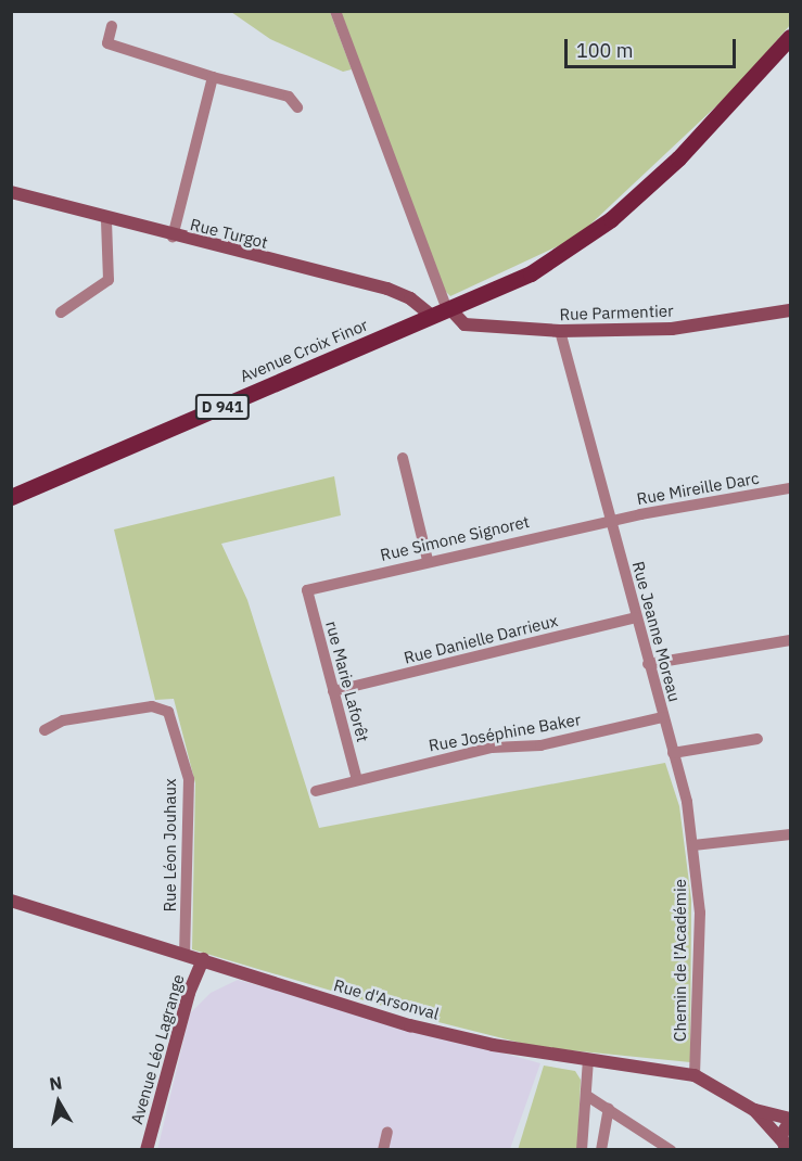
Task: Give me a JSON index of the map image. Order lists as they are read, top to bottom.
{
  "streets": {
    "main road": ["Avenue Croix Finor", "D 941"],
    "street": [
      "Rue Turgot",
      "Rue Parmentier",
      "Rue Mireille Darc",
      "Rue Simone Signoret",
      "Rue Jeanne Moreau",
      "Rue Danielle Darrieux",
      "rue Marie Laforêt",
      "Rue Joséphine Baker",
      "Rue Léon Jouhaux",
      "Chemin de l’Académie",
      "Rue d'Arsonval",
      "Avenue Léo Lagrange"
    ]
  },
  "crossings": [
    ["Rue Turgot", "Rue Parmentier"],
    ["Rue Turgot", "Avenue Croix Finor"],
    ["Rue Turgot", "D 941"],
    ["Rue Parmentier", "Avenue Croix Finor"],
    ["Rue Parmentier", "D 941"],
    ["Rue Parmentier", "Rue Jeanne Moreau"],
    ["Avenue Croix Finor", "D 941"],
    ["Rue Mireille Darc", "Rue Simone Signoret"],
    ["Rue Mireille Darc", "Rue Jeanne Moreau"],
    ["Rue Simone Signoret", "Rue Jeanne Moreau"],
    ["Rue Simone Signoret", "rue Marie Laforêt"],
    ["Rue Jeanne Moreau", "Rue Danielle Darrieux"],
    ["Rue Jeanne Moreau", "Rue Joséphine Baker"],
    ["Rue Jeanne Moreau", "Chemin de l’Académie"],
    ["Rue Danielle Darrieux", "rue Marie Laforêt"],
    ["rue Marie Laforêt", "Rue Joséphine Baker"],
    ["Rue Léon Jouhaux", "Rue d'Arsonval"],
    ["Chemin de l’Académie", "Rue d'Arsonval"],
    ["Rue d'Arsonval", "Avenue Léo Lagrange"]
  ],
  "scale_bar": "100 m",
  "north": "top"
}
